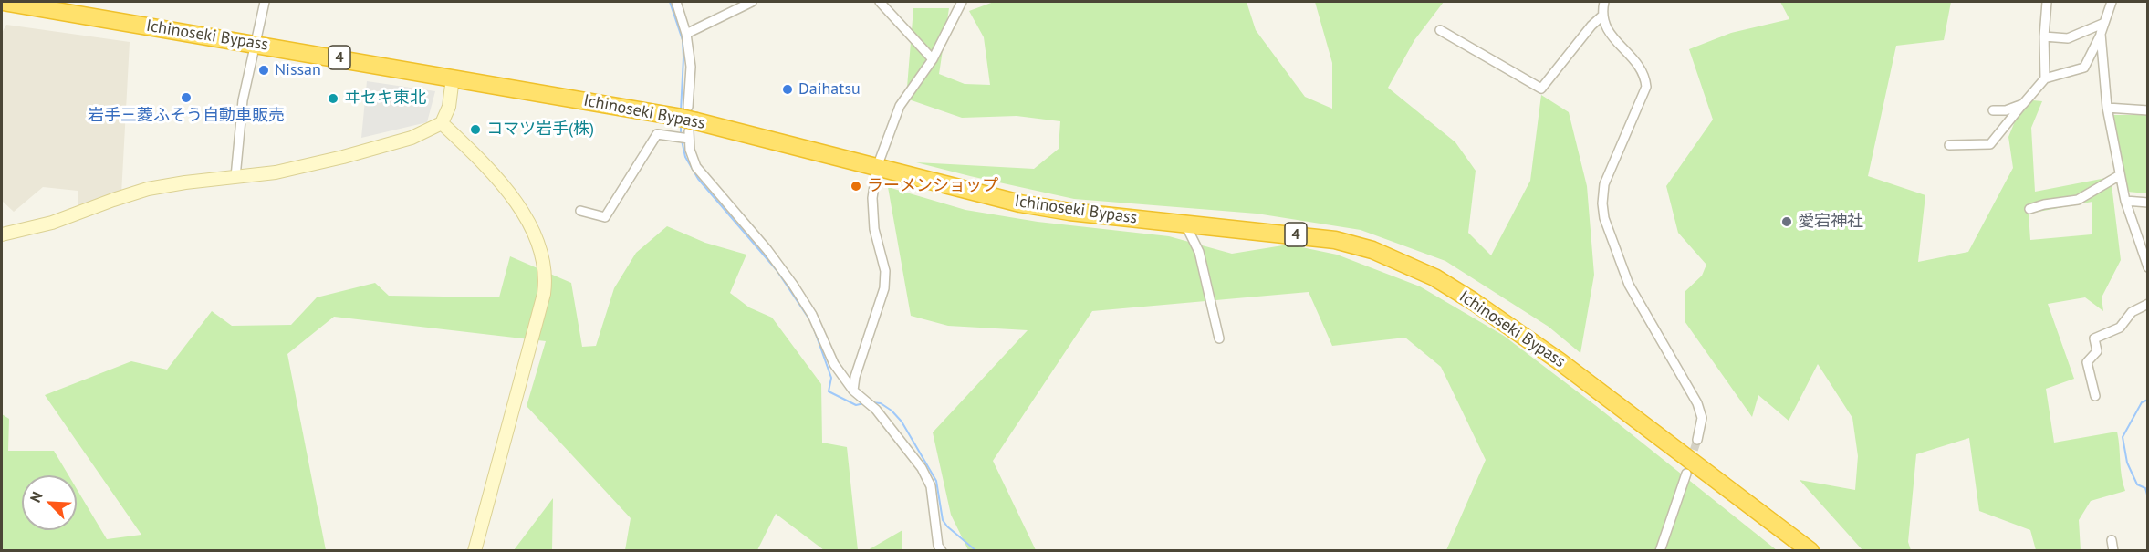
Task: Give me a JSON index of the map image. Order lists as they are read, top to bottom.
{
  "streets": {
    "highway": ["Ichinoseki Bypass", "4"]
  },
  "places": [
    "Nissan",
    "Daihatsu",
    "岩手三菱ふそう自動車販売",
    "ヰセキ東北",
    "コマツ岩手(株)",
    "ラーメンショップ",
    "愛宕神社"
  ],
  "north": "top left"
}
